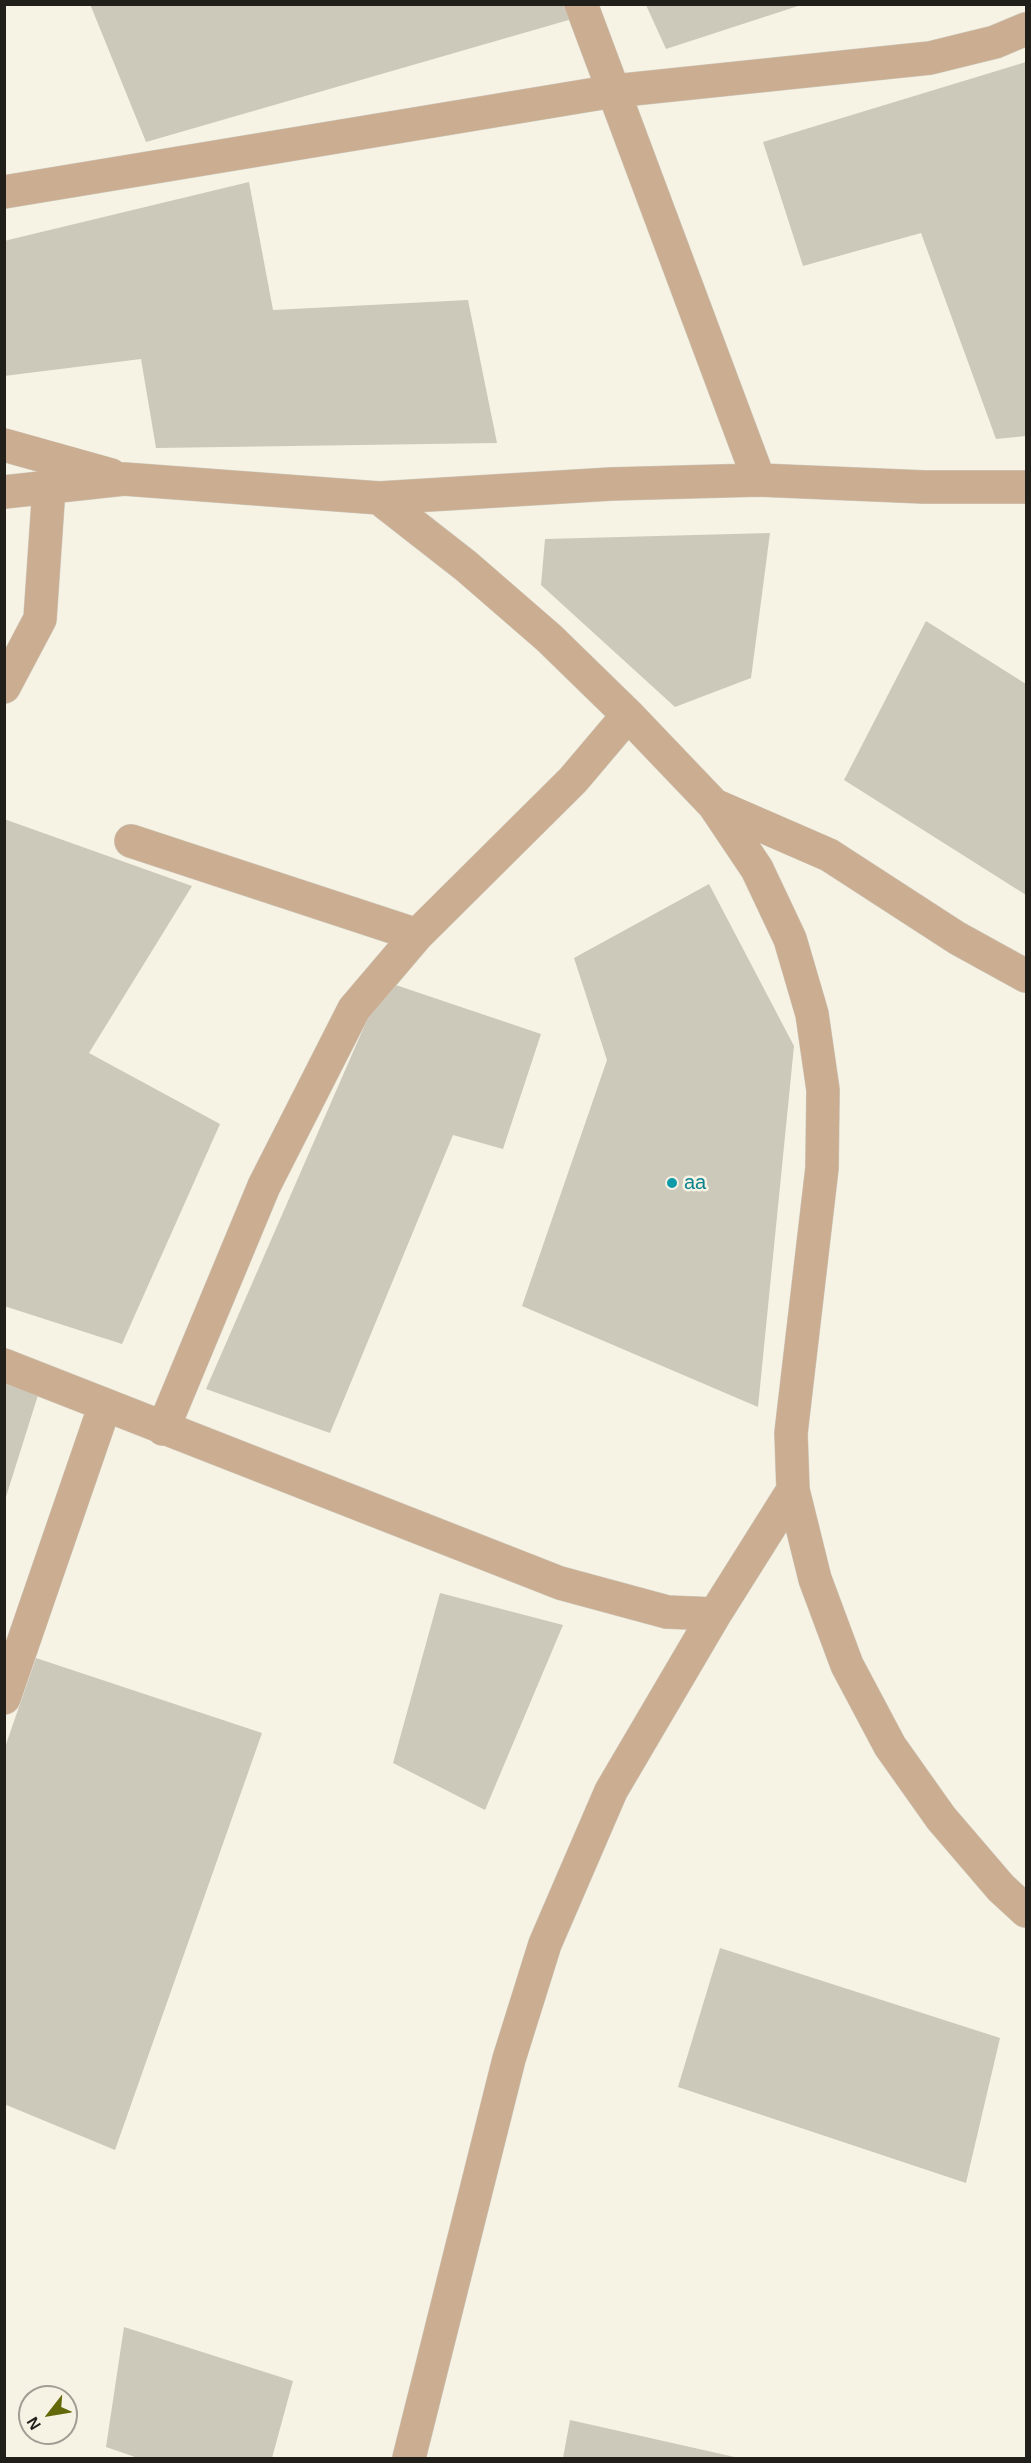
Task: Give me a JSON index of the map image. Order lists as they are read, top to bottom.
{
  "places": ["aa"],
  "north": "bottom left"
}
